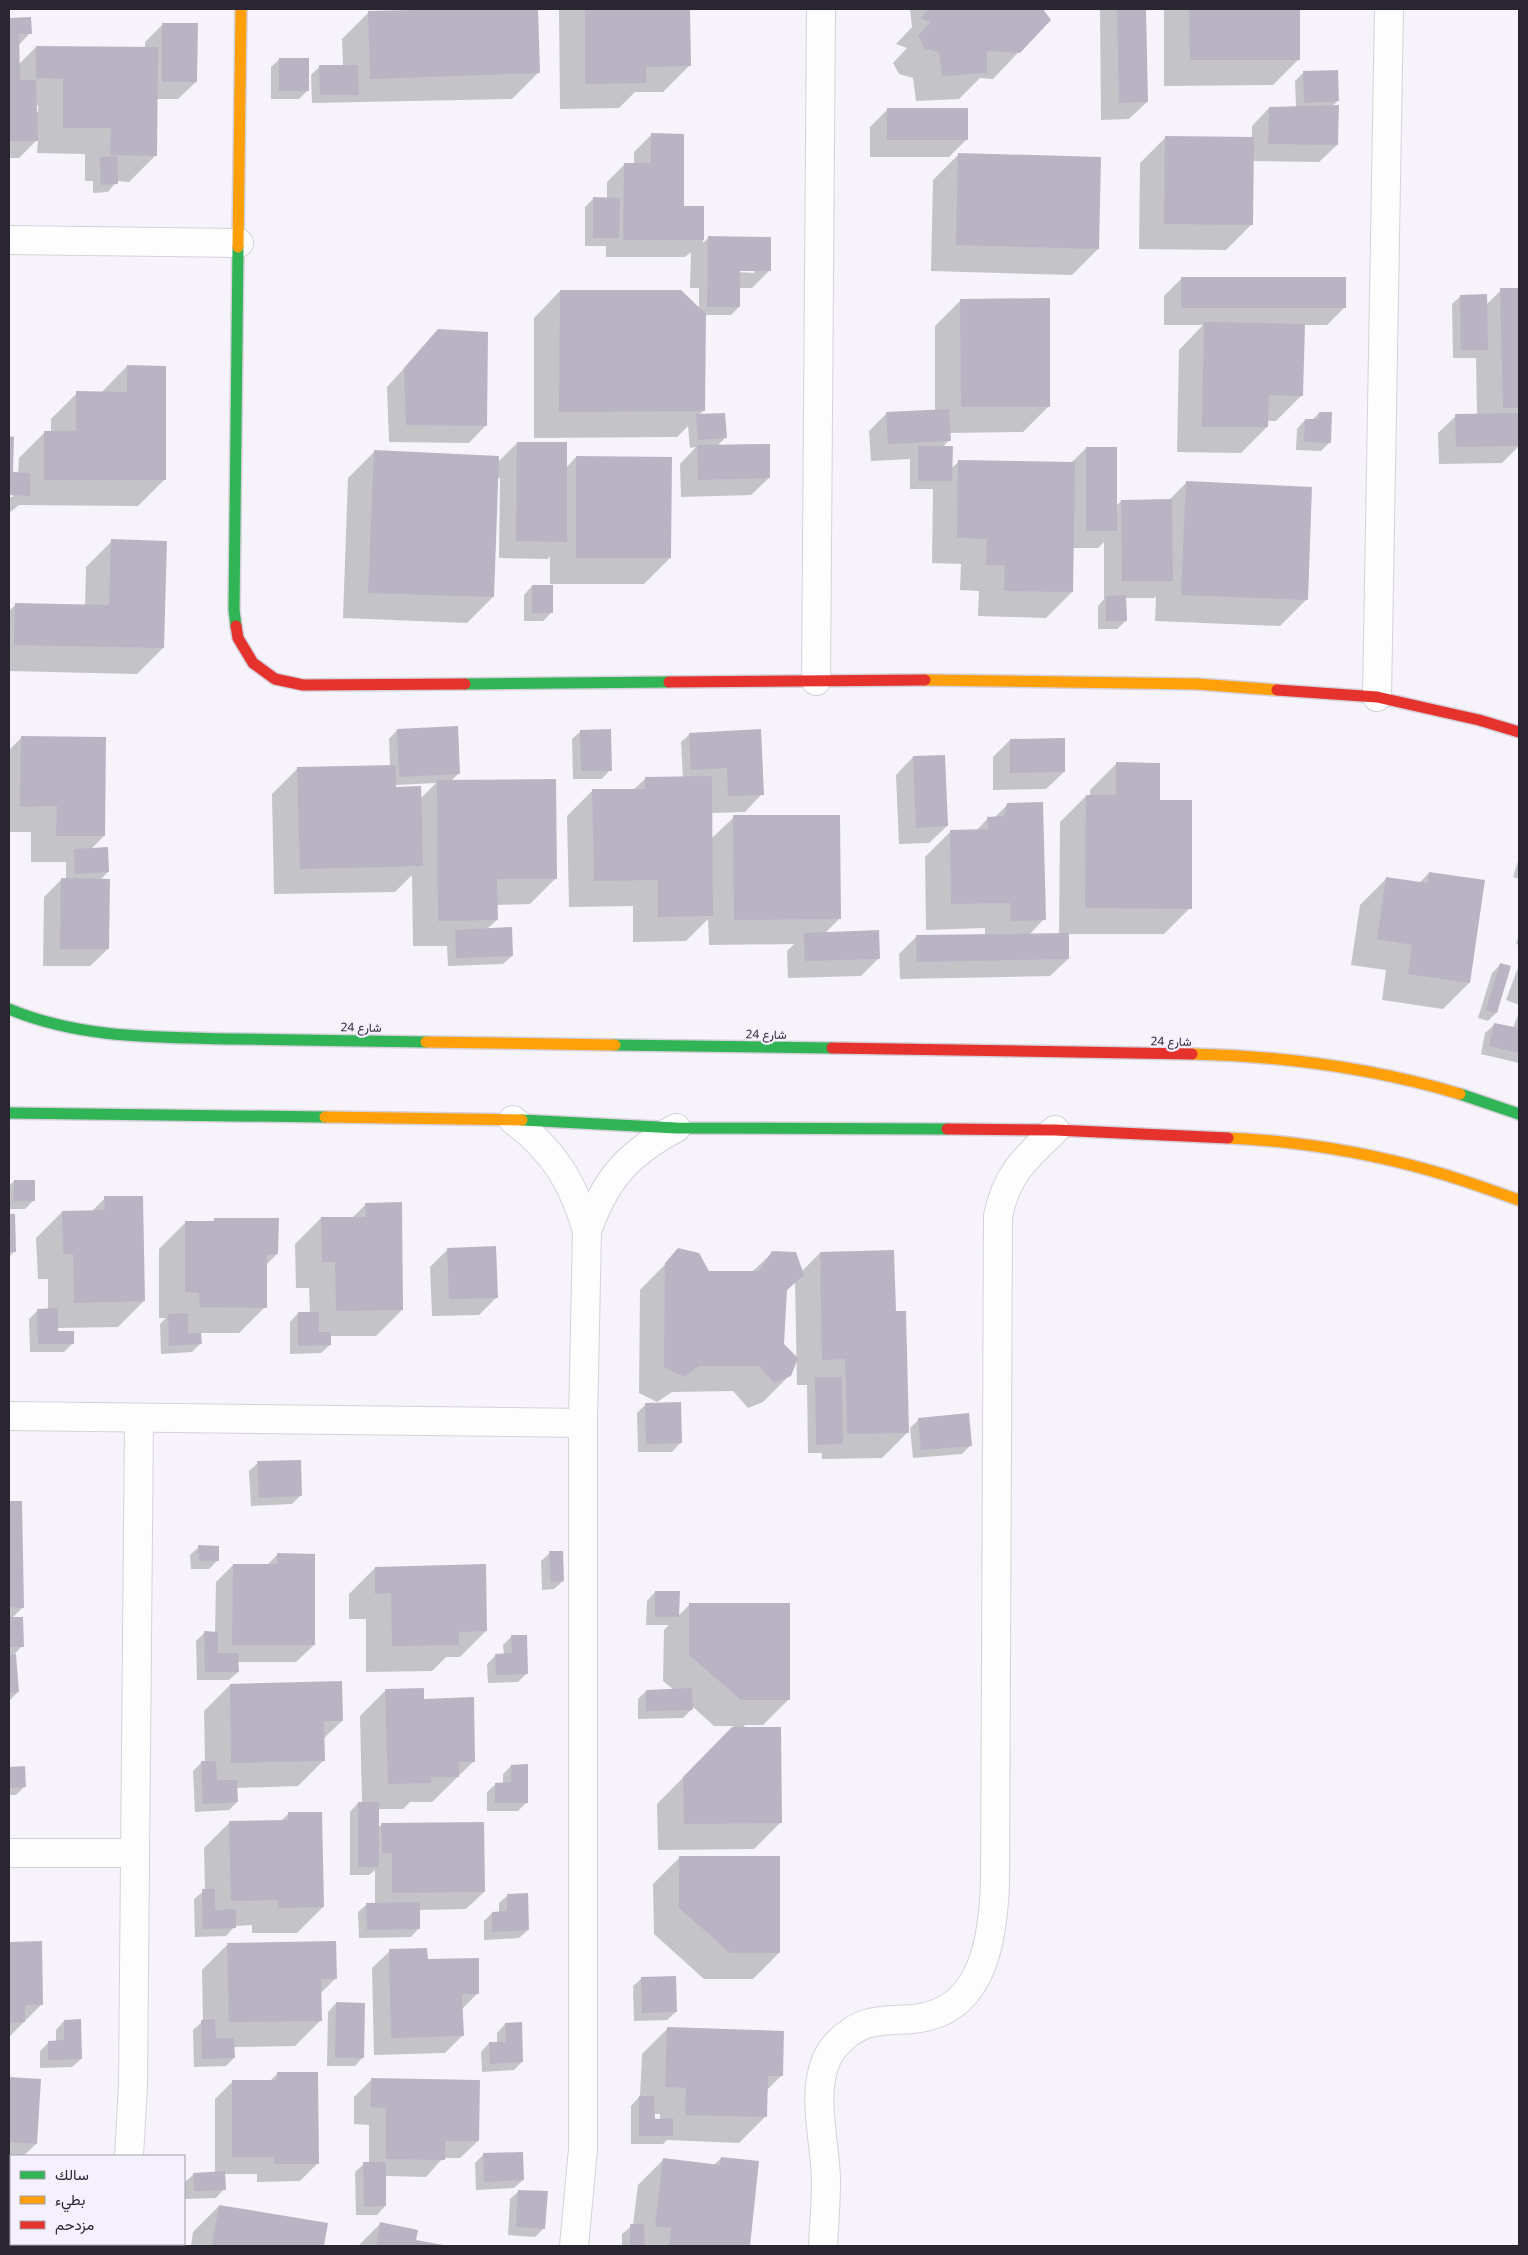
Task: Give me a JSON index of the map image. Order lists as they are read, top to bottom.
{
  "streets": {
    "street": ["شارع 24"]
  },
  "legend": ["سالك", "بطيء", "مزدحم"]
}
